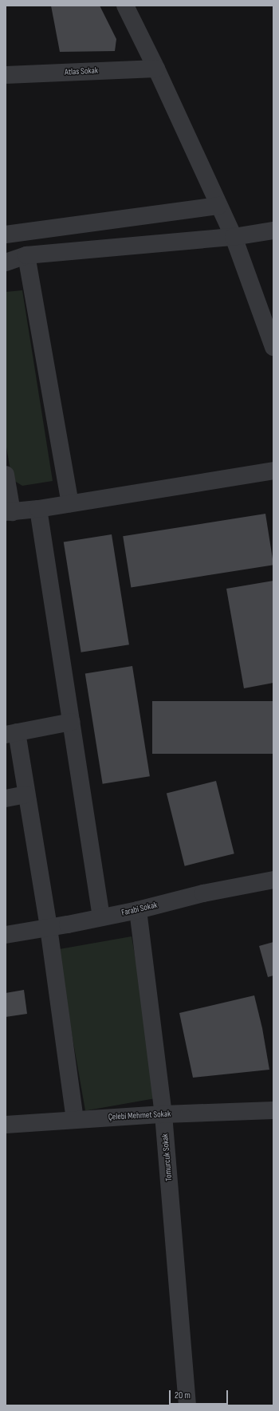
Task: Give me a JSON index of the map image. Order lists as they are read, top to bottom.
{
  "streets": {
    "street": [
      "Atlas Sokak",
      "Farabi Sokak",
      "Çelebi Mehmet Sokak",
      "Tomurcuk Sokak"
    ]
  },
  "crossings": [
    ["Farabi Sokak", "Tomurcuk Sokak"],
    ["Çelebi Mehmet Sokak", "Tomurcuk Sokak"]
  ],
  "scale_bar": "20 m"
}
